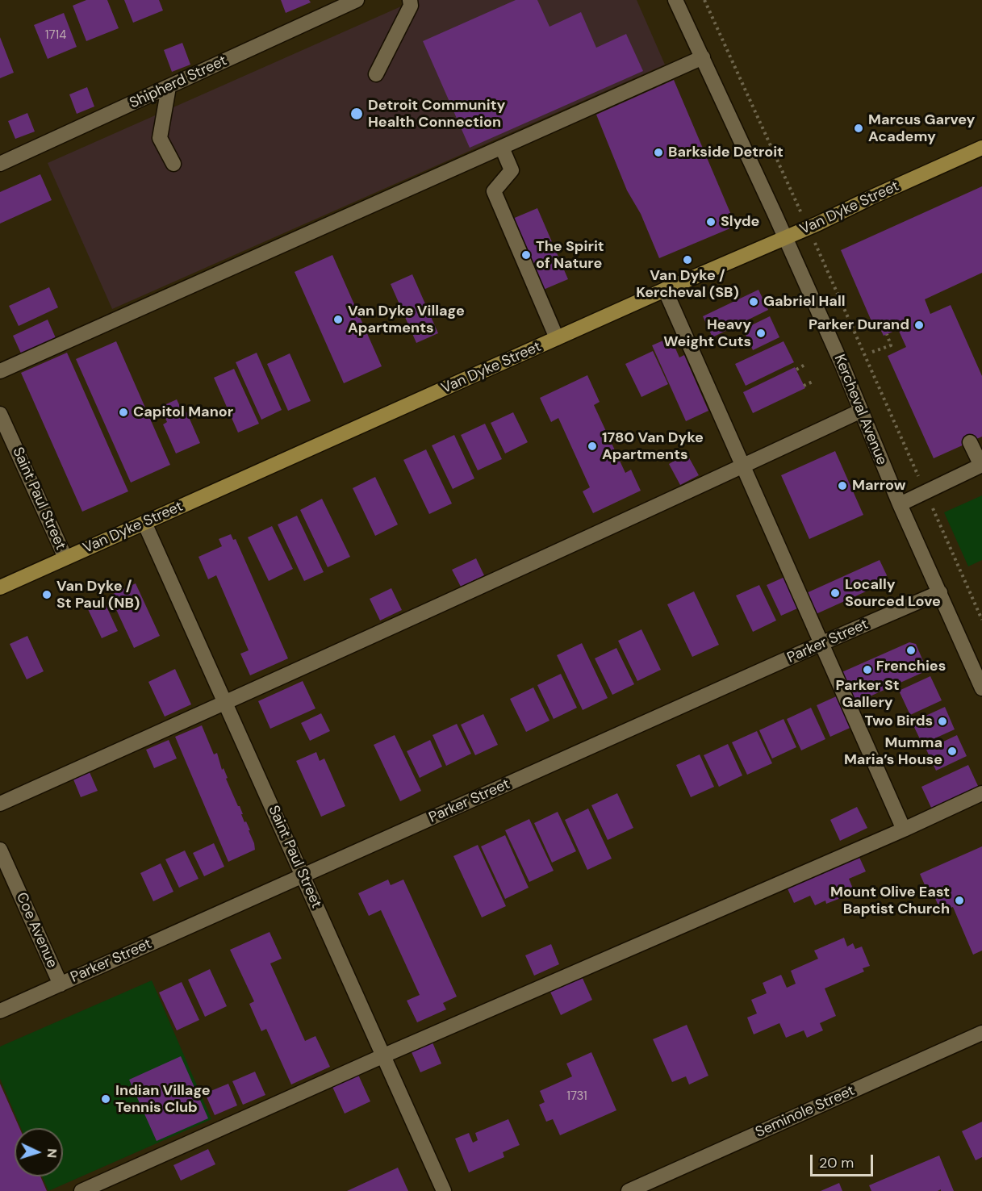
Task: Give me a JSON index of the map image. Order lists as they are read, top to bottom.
{
  "streets": {
    "main road": ["Van Dyke Street"],
    "street": [
      "Shipherd Street",
      "Kercheval Avenue",
      "Saint Paul Street",
      "Parker Street",
      "Coe Avenue",
      "Seminole Street"
    ]
  },
  "crossings": [
    ["Van Dyke Street", "Kercheval Avenue"],
    ["Van Dyke Street", "Saint Paul Street"],
    ["Kercheval Avenue", "Parker Street"],
    ["Saint Paul Street", "Parker Street"],
    ["Parker Street", "Coe Avenue"]
  ],
  "places": [
    "Detroit Community Health Connection",
    "Marcus Garvey Academy",
    "Barkside Detroit",
    "Slyde",
    "The Spirit of Nature",
    "Van Dyke / Kercheval (SB)",
    "Gabriel Hall",
    "Van Dyke Village Apartments",
    "Parker Durand",
    "Heavy Weight Cuts",
    "Capitol Manor",
    "1780 Van Dyke Apartments",
    "Marrow",
    "Locally Sourced Love",
    "Van Dyke / St Paul (NB)",
    "Frenchies",
    "Parker St Gallery",
    "Two Birds",
    "Mumma Maria’s House",
    "Mount Olive East Baptist Church",
    "Indian Village Tennis Club"
  ],
  "house_numbers": ["1714", "1731"],
  "scale_bar": "20 m",
  "north": "right"
}
